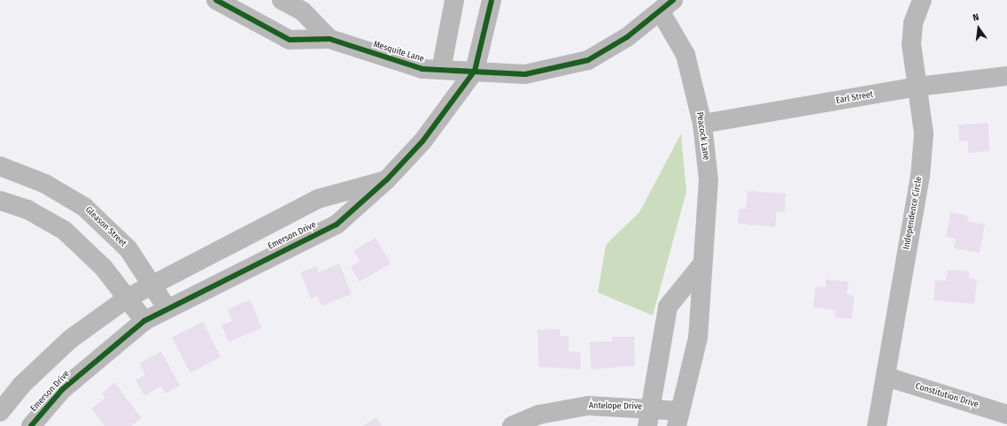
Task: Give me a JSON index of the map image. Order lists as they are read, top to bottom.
{
  "streets": {
    "street": [
      "Mesquite Lane",
      "Earl Street",
      "Peacock Lane",
      "Independence Circle",
      "Gleason Street",
      "Emerson Drive",
      "Constitution Drive",
      "Antelope Drive"
    ]
  },
  "crossings": [
    ["Mesquite Lane", "Peacock Lane"],
    ["Mesquite Lane", "Emerson Drive"],
    ["Earl Street", "Peacock Lane"],
    ["Earl Street", "Independence Circle"],
    ["Peacock Lane", "Antelope Drive"],
    ["Independence Circle", "Constitution Drive"],
    ["Gleason Street", "Emerson Drive"]
  ],
  "north": "top"
}
